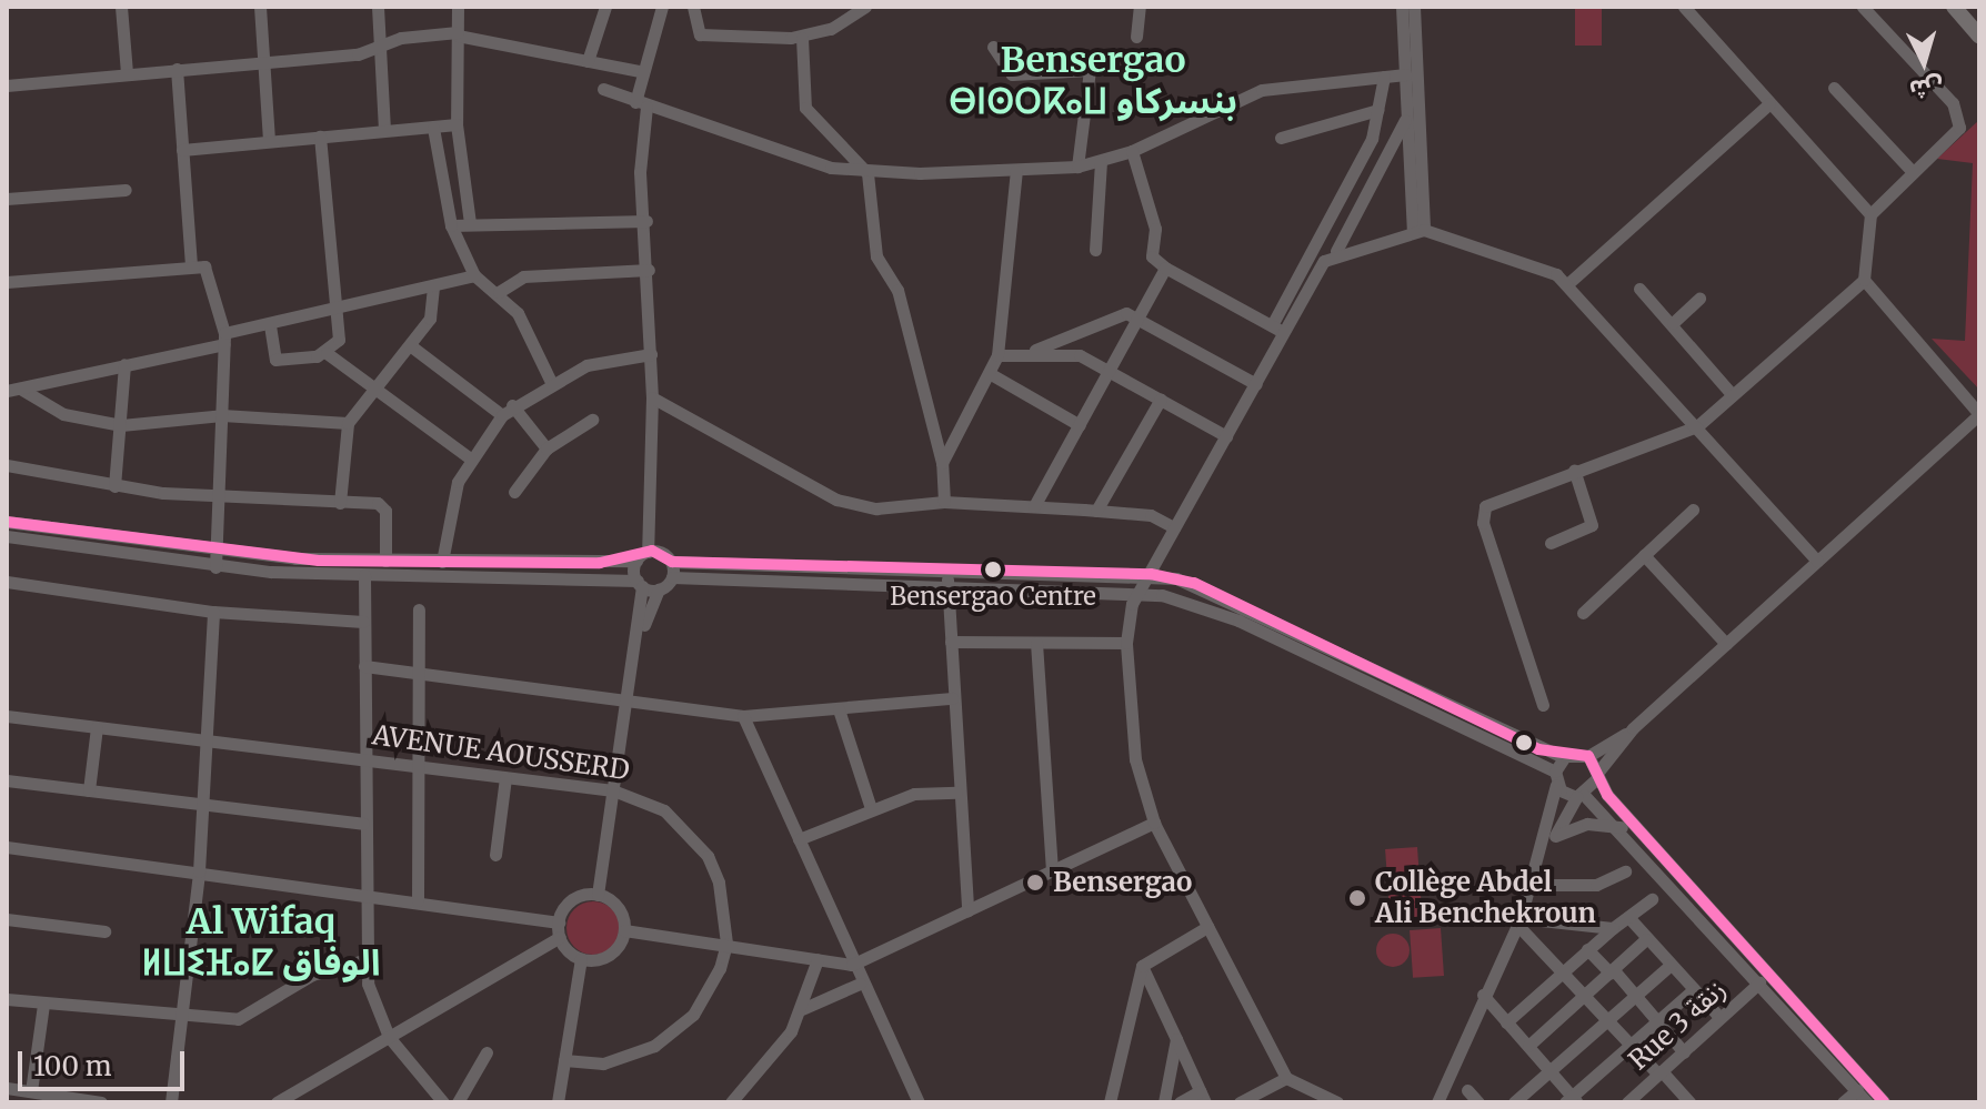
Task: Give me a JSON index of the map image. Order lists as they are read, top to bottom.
{
  "streets": {
    "street": ["AVENUE AOUSSERD", "Rue 3 زنقة"]
  },
  "districts": ["Bensergao ⴱⵏⵙⵔⴽⴰⵡ بنسركاو", "Al Wifaq ⵍⵡⵉⴼⴰⵇ الوفاق"],
  "places": ["Bensergao Centre", "Bensergao", "Collège Abdel Ali Benchekroun"],
  "scale_bar": "100 m",
  "north": "bottom"
}
